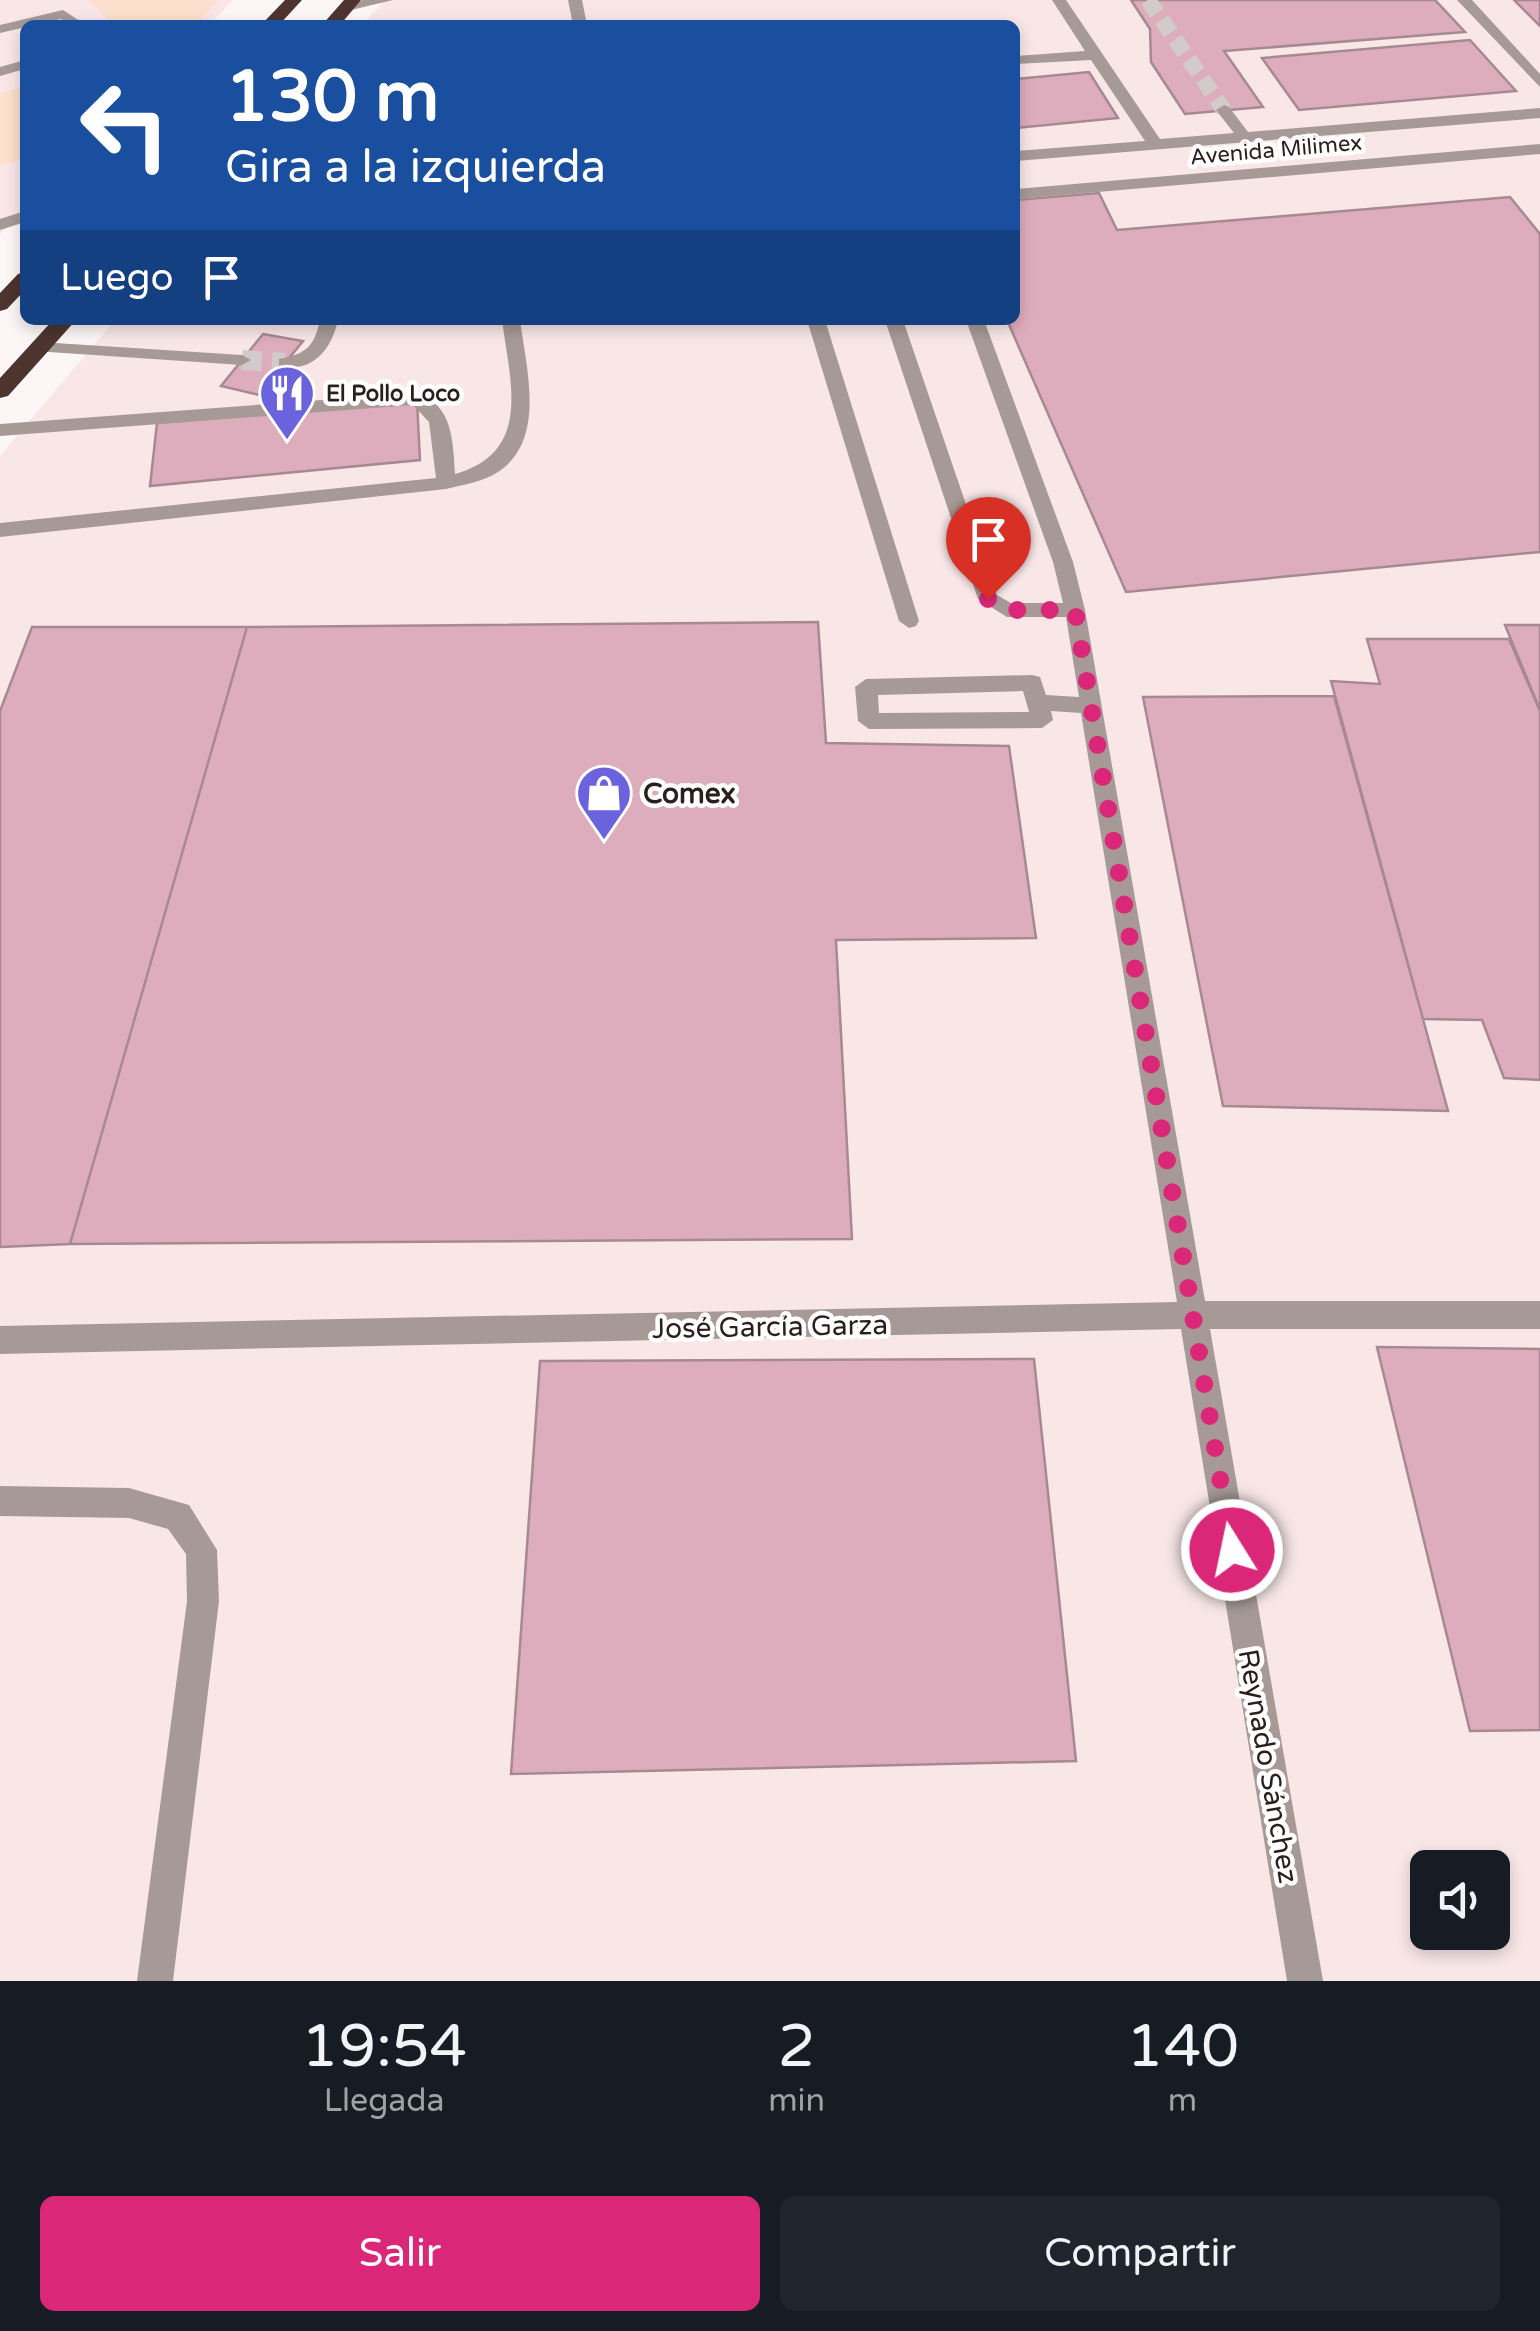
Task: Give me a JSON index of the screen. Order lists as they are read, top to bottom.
{
  "streets": {
    "street": ["Avenida Milimex", "José García Garza", "Reynado Sánchez"]
  },
  "crossings": [
    ["José García Garza", "Reynado Sánchez"]
  ],
  "places": {
    "restaurant": ["El Pollo Loco"],
    "shop": ["Comex"]
  },
  "page": {
    "turn": ["130 m", "Gira a la izquierda"],
    "then": "Luego",
    "eta": [
      "19:54",
      "Llegada",
      "2",
      "min",
      "140",
      "m"
    ],
    "buttons": ["Salir", "Compartir"]
  }
}
